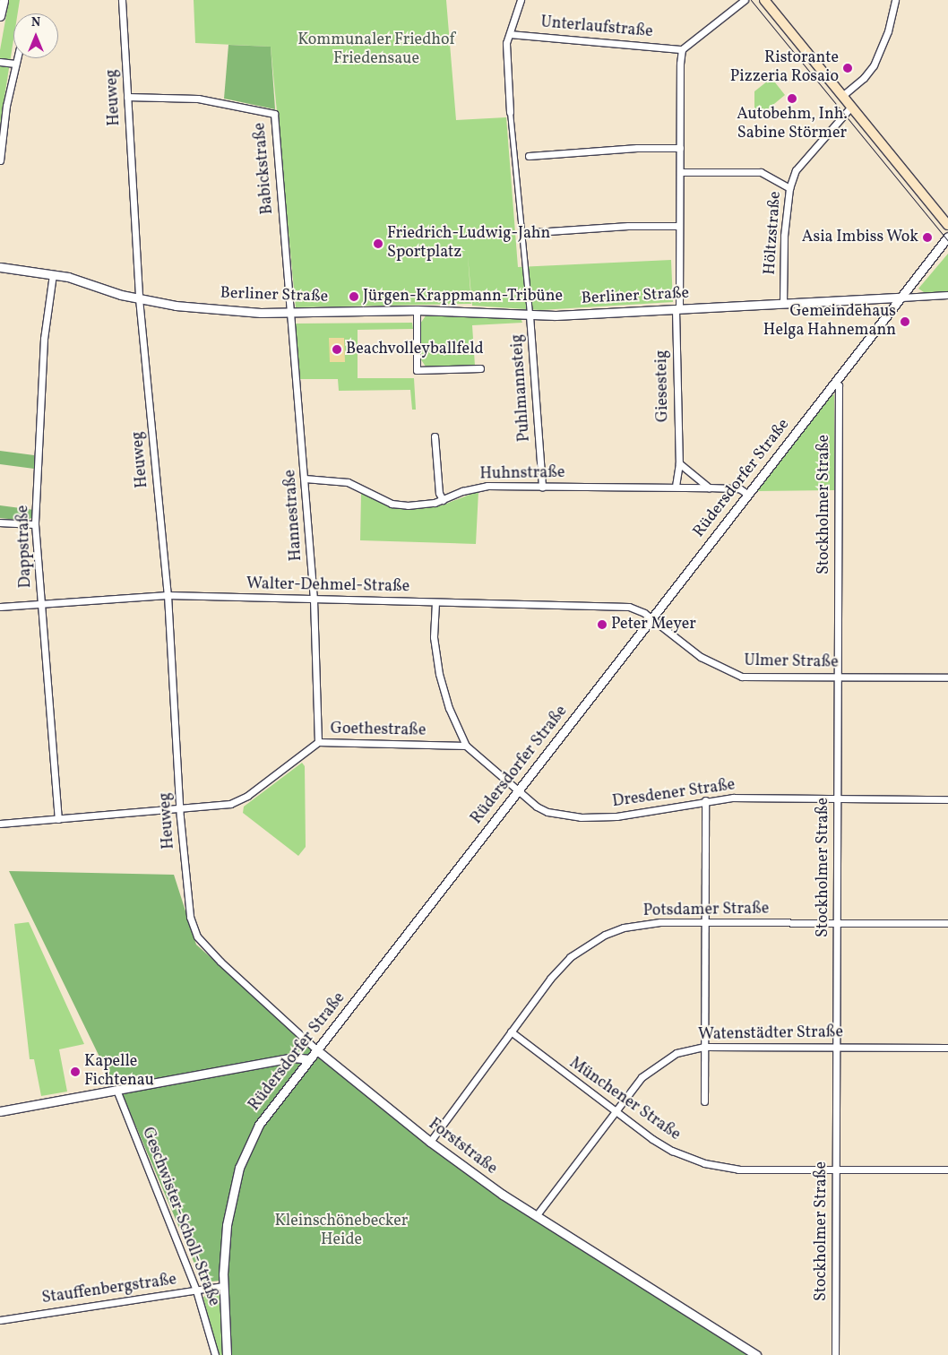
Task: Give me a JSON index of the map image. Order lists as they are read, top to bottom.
{
  "streets": {
    "street": [
      "Unterlaufstraße",
      "Heuweg",
      "Babickstraße",
      "Höltzstraße",
      "Berliner Straße",
      "Giesesteig",
      "Puhlmannsteig",
      "Huhnstraße",
      "Rüdersdorfer Straße",
      "Stockholmer Straße",
      "Hannestraße",
      "Dappstraße",
      "Walter-Dehmel-Straße",
      "Ulmer Straße",
      "Goethestraße",
      "Dresdener Straße",
      "Potsdamer Straße",
      "Watenstädter Straße",
      "Münchener Straße",
      "Forststraße",
      "Geschwister-Scholl-Straße",
      "Stauffenbergstraße"
    ]
  },
  "crossings": [
    ["Unterlaufstraße", "Giesesteig"],
    ["Heuweg", "Babickstraße"],
    ["Heuweg", "Berliner Straße"],
    ["Heuweg", "Walter-Dehmel-Straße"],
    ["Heuweg", "Goethestraße"],
    ["Heuweg", "Forststraße"],
    ["Babickstraße", "Berliner Straße"],
    ["Babickstraße", "Hannestraße"],
    ["Höltzstraße", "Berliner Straße"],
    ["Berliner Straße", "Giesesteig"],
    ["Berliner Straße", "Puhlmannsteig"],
    ["Berliner Straße", "Rüdersdorfer Straße"],
    ["Berliner Straße", "Hannestraße"],
    ["Berliner Straße", "Dappstraße"],
    ["Giesesteig", "Huhnstraße"],
    ["Puhlmannsteig", "Huhnstraße"],
    ["Huhnstraße", "Rüdersdorfer Straße"],
    ["Huhnstraße", "Hannestraße"],
    ["Rüdersdorfer Straße", "Stockholmer Straße"],
    ["Rüdersdorfer Straße", "Walter-Dehmel-Straße"],
    ["Rüdersdorfer Straße", "Ulmer Straße"],
    ["Rüdersdorfer Straße", "Dresdener Straße"],
    ["Rüdersdorfer Straße", "Forststraße"],
    ["Rüdersdorfer Straße", "Stauffenbergstraße"],
    ["Stockholmer Straße", "Ulmer Straße"],
    ["Stockholmer Straße", "Dresdener Straße"],
    ["Stockholmer Straße", "Potsdamer Straße"],
    ["Stockholmer Straße", "Watenstädter Straße"],
    ["Stockholmer Straße", "Münchener Straße"],
    ["Hannestraße", "Walter-Dehmel-Straße"],
    ["Hannestraße", "Goethestraße"],
    ["Dappstraße", "Walter-Dehmel-Straße"],
    ["Dappstraße", "Goethestraße"],
    ["Walter-Dehmel-Straße", "Ulmer Straße"],
    ["Potsdamer Straße", "Münchener Straße"],
    ["Potsdamer Straße", "Forststraße"],
    ["Watenstädter Straße", "Münchener Straße"],
    ["Watenstädter Straße", "Forststraße"],
    ["Geschwister-Scholl-Straße", "Stauffenbergstraße"]
  ],
  "parks": ["Kommunaler Friedhof Friedensaue", "Kleinschönebecker Heide"],
  "places": [
    "Ristorante Pizzeria Rosaio",
    "Autobehm, Inh. Sabine Störmer",
    "Asia Imbiss Wok",
    "Friedrich-Ludwig-Jahn Sportplatz",
    "Jürgen-Krappmann-Tribüne",
    "Gemeindehaus Helga Hahnemann",
    "Beachvolleyballfeld",
    "Peter Meyer",
    "Kapelle Fichtenau"
  ],
  "north": "top"
}
